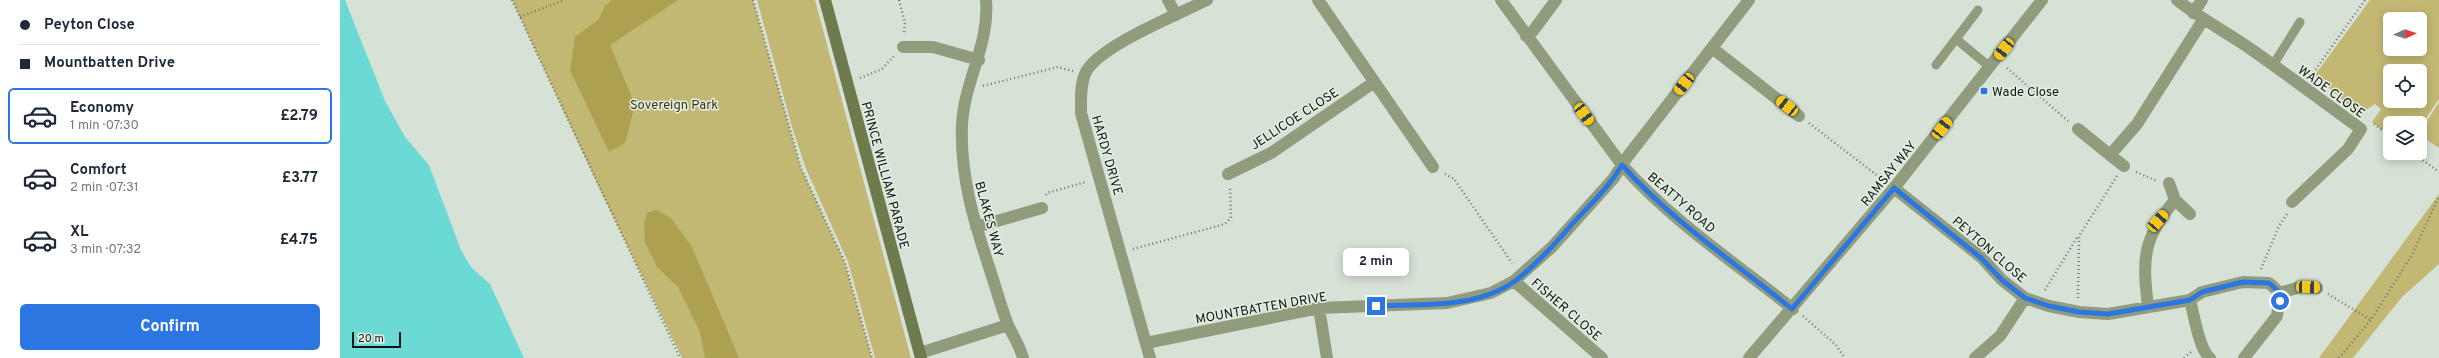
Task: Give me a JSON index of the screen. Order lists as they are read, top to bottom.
{
  "streets": {
    "street": [
      "WADE CLOSE",
      "JELLICOE CLOSE",
      "HARDY DRIVE",
      "RAMSAY WAY",
      "PRINCE WILLIAM PARADE",
      "BEATTY ROAD",
      "BLAKES WAY",
      "PEYTON CLOSE",
      "MOUNTBATTEN DRIVE",
      "FISHER CLOSE"
    ]
  },
  "crossings": [
    ["HARDY DRIVE", "MOUNTBATTEN DRIVE"],
    ["RAMSAY WAY", "BEATTY ROAD"],
    ["RAMSAY WAY", "PEYTON CLOSE"],
    ["BEATTY ROAD", "MOUNTBATTEN DRIVE"],
    ["MOUNTBATTEN DRIVE", "FISHER CLOSE"]
  ],
  "parks": ["Sovereign Park"],
  "places": {
    "transit": ["Wade Close"]
  },
  "scale_bar": "20 m",
  "north": "right",
  "page": {
    "banner": ["Peyton Close", "Mountbatten Drive"],
    "list": [
      {
        "name": "Economy",
        "note": "1 min · 07:30",
        "value": "£2.79"
      },
      {
        "name": "Comfort",
        "note": "2 min · 07:31",
        "value": "£3.77"
      },
      {
        "name": "XL",
        "note": "3 min · 07:32",
        "value": "£4.75"
      }
    ],
    "bubble": "2 min",
    "buttons": "Confirm",
    "scale": "20 m"
  }
}
